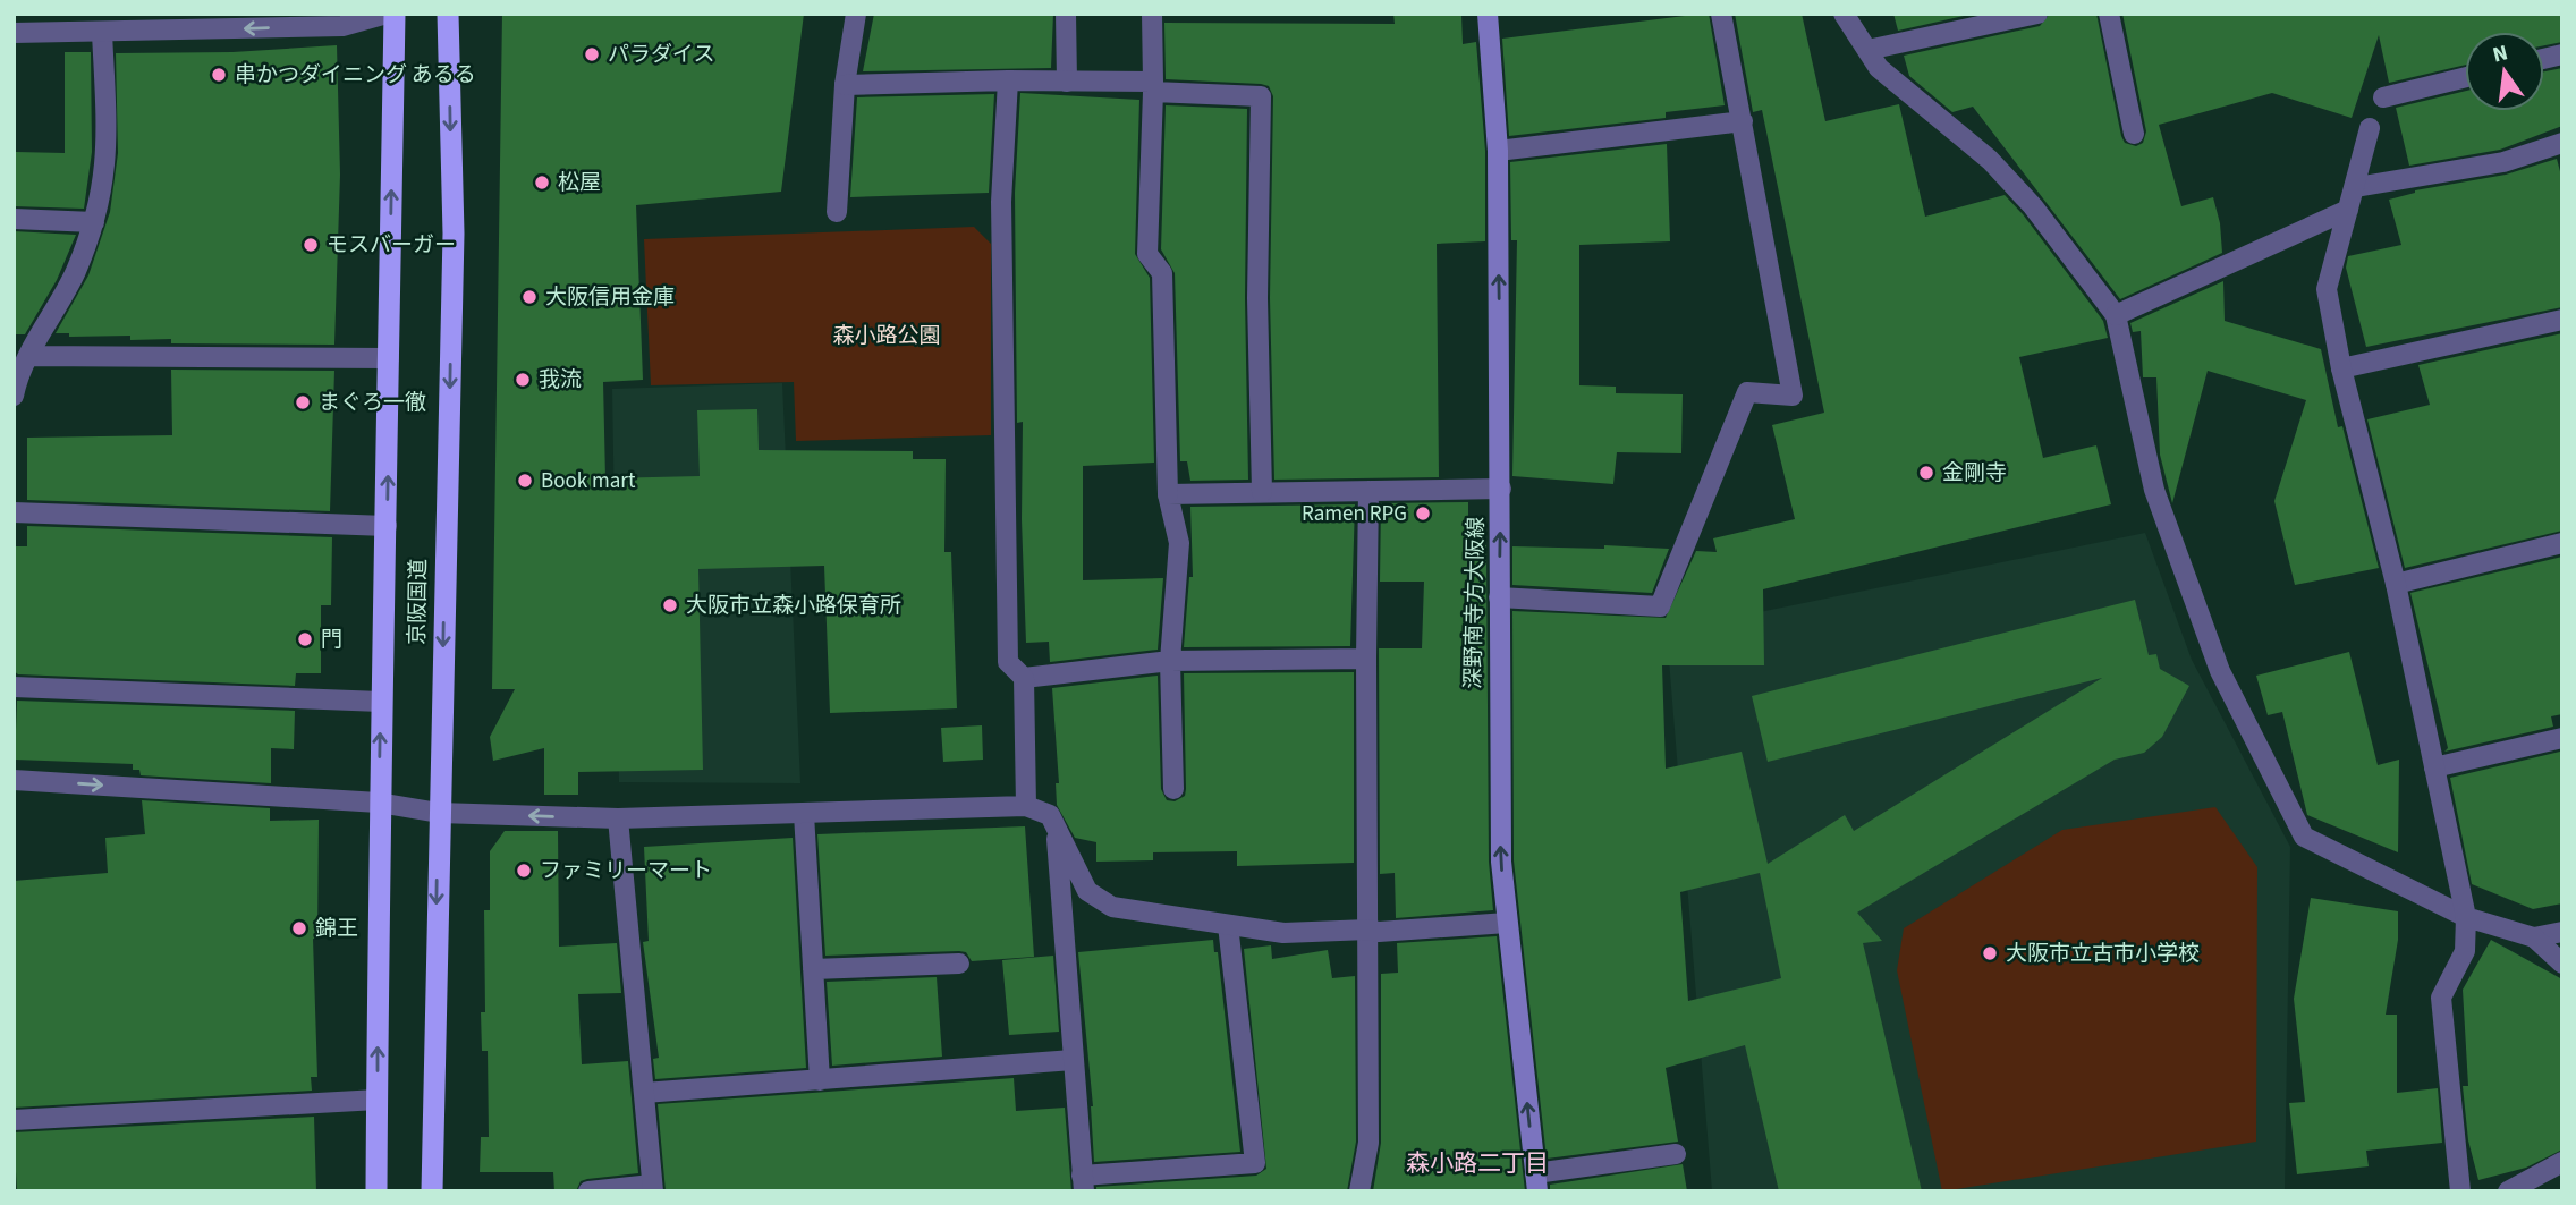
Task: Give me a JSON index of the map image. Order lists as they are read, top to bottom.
{
  "streets": {
    "highway": ["京阪国道"],
    "main road": ["深野南寺方大阪線"]
  },
  "one_way": ["深野南寺方大阪線"],
  "districts": ["森小路二丁目"],
  "parks": ["森小路公園"],
  "places": [
    "パラダイス",
    "串かつダイニング あるる",
    "松屋",
    "モスバーガー",
    "大阪信用金庫",
    "我流",
    "まぐろ一徹",
    "金剛寺",
    "Book mart",
    "Ramen RPG",
    "大阪市立森小路保育所",
    "門",
    "ファミリーマート",
    "錦王",
    "大阪市立古市小学校"
  ],
  "north": "top"
}
